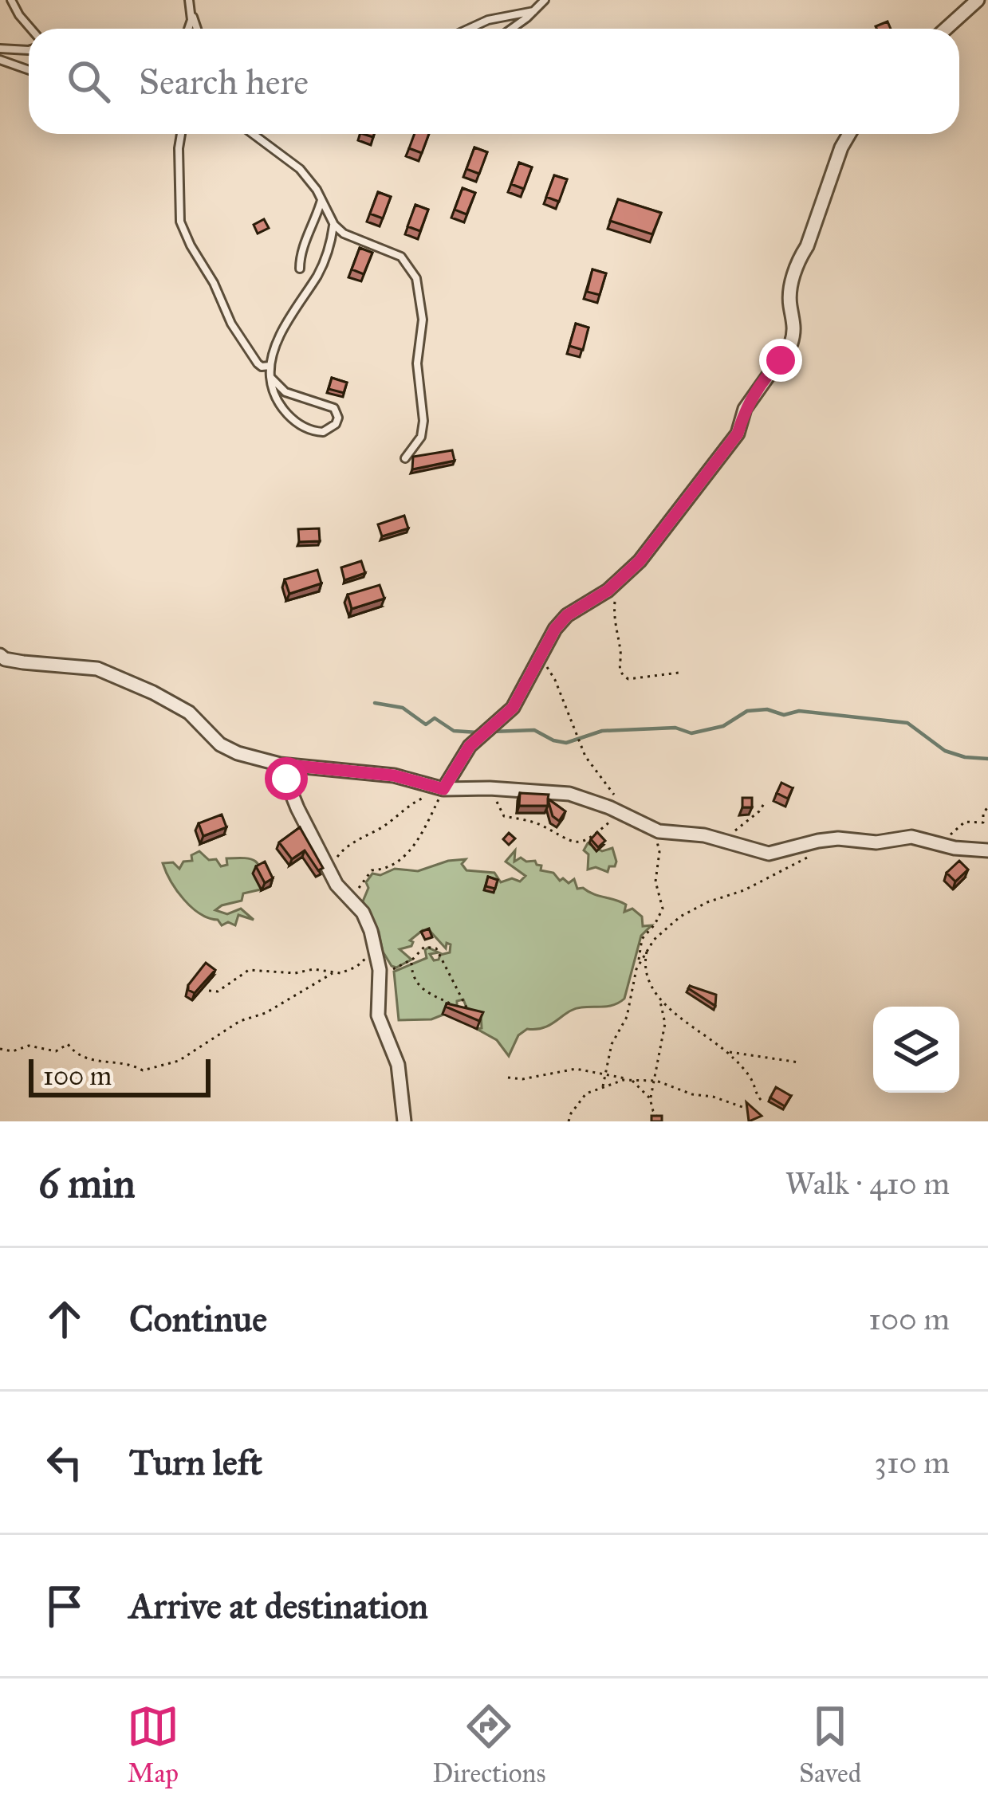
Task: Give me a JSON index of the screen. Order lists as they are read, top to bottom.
{
  "scale_bar": "100 m",
  "page": {
    "search": "Search here",
    "scale": "100 m",
    "heading": ["6 min", "Walk · 410 m"],
    "list": [
      ["Continue", "100 m"],
      ["Turn left", "310 m"],
      "Arrive at destination"
    ],
    "nav": ["Map", "Directions", "Saved"]
  }
}
